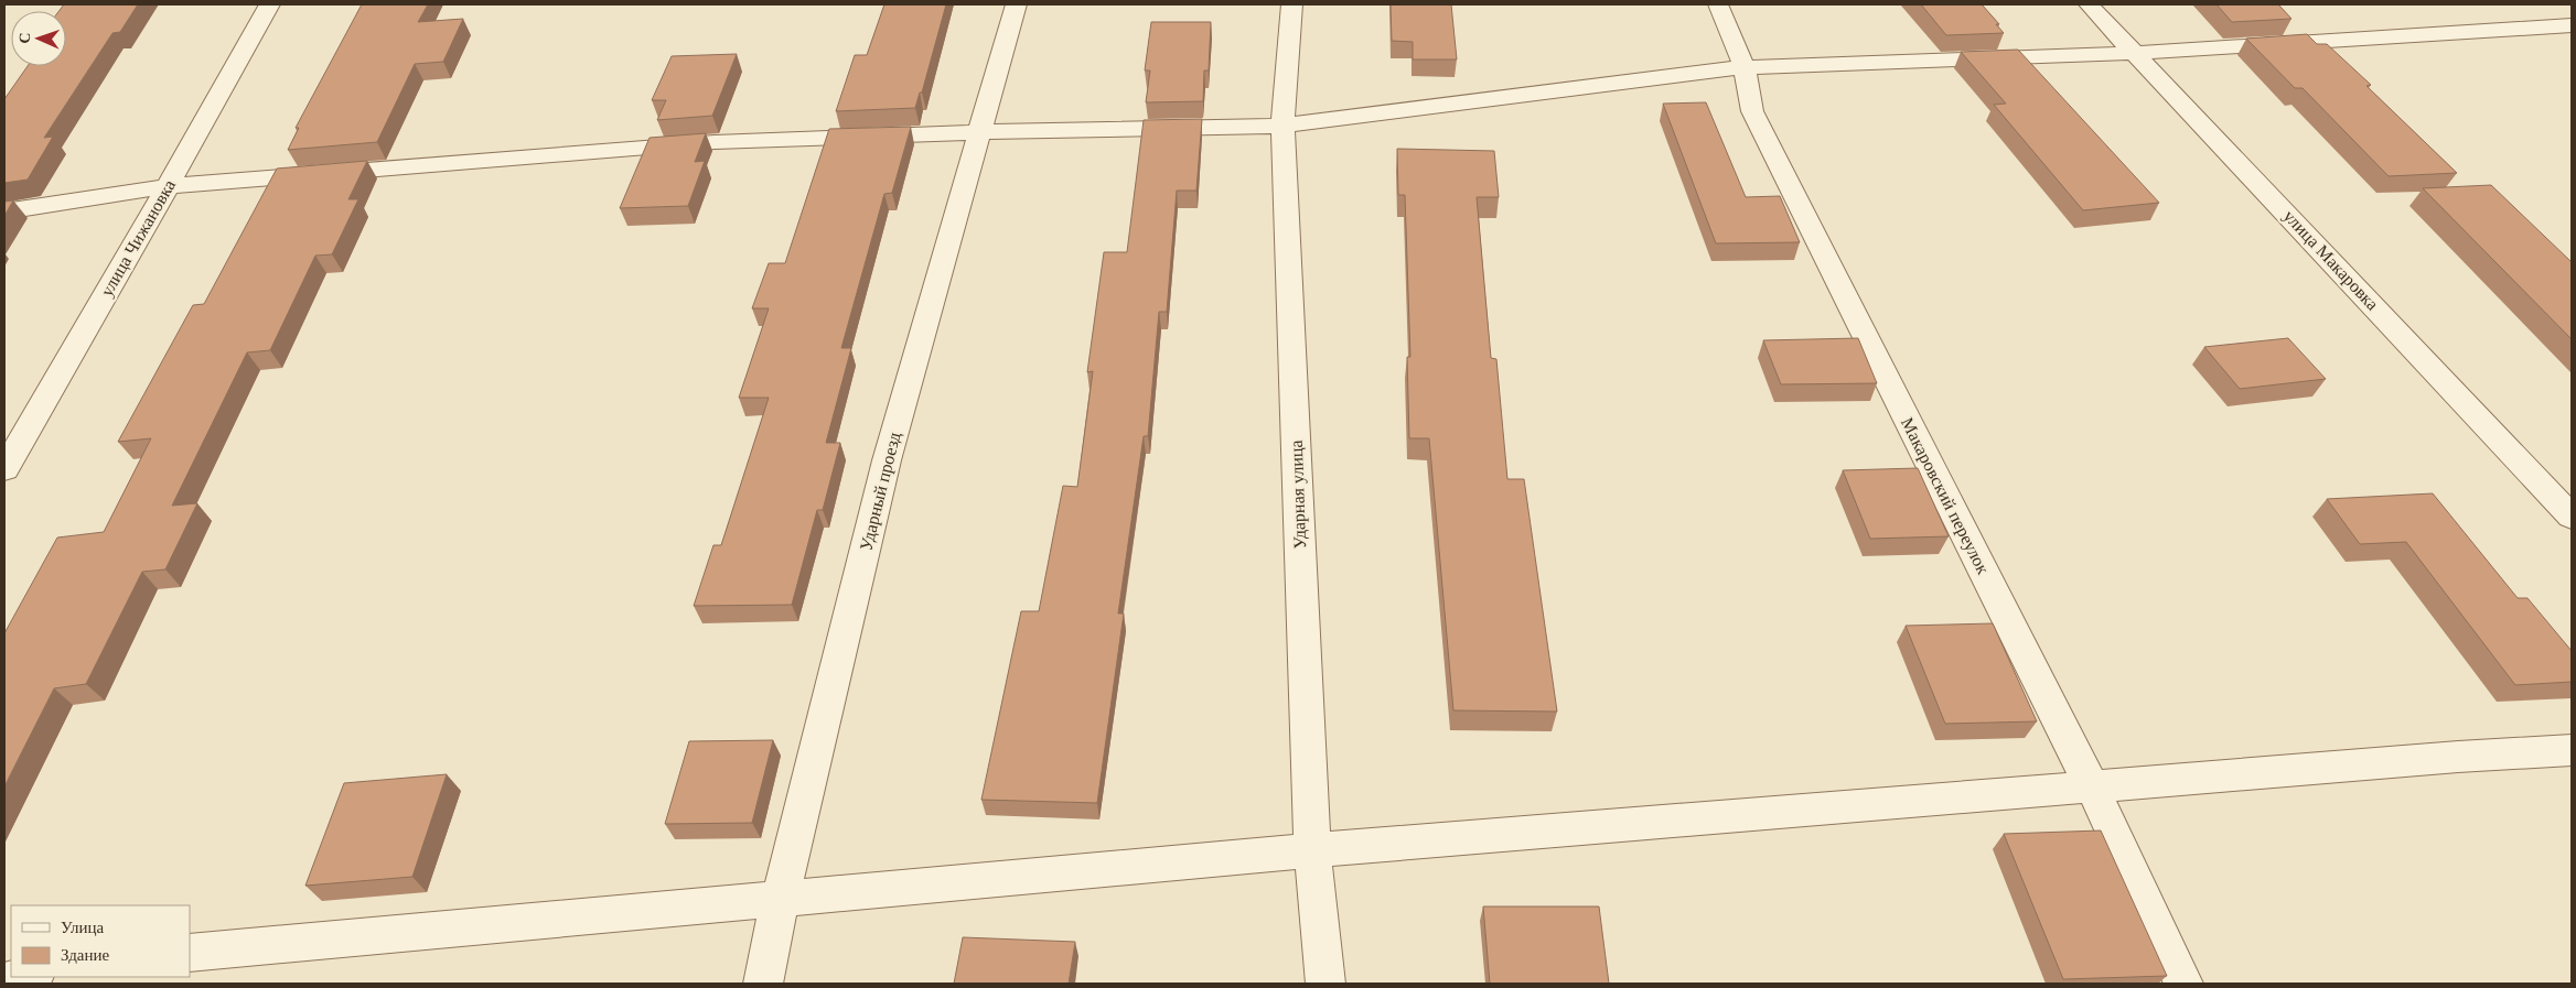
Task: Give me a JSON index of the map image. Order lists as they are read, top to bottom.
{
  "streets": {
    "street": [
      "улица Чижановка",
      "улица Макаровка",
      "Ударный проезд",
      "Ударная улица",
      "Макаровский переулок"
    ]
  },
  "legend": ["Улица", "Здание"],
  "north": "left"
}
